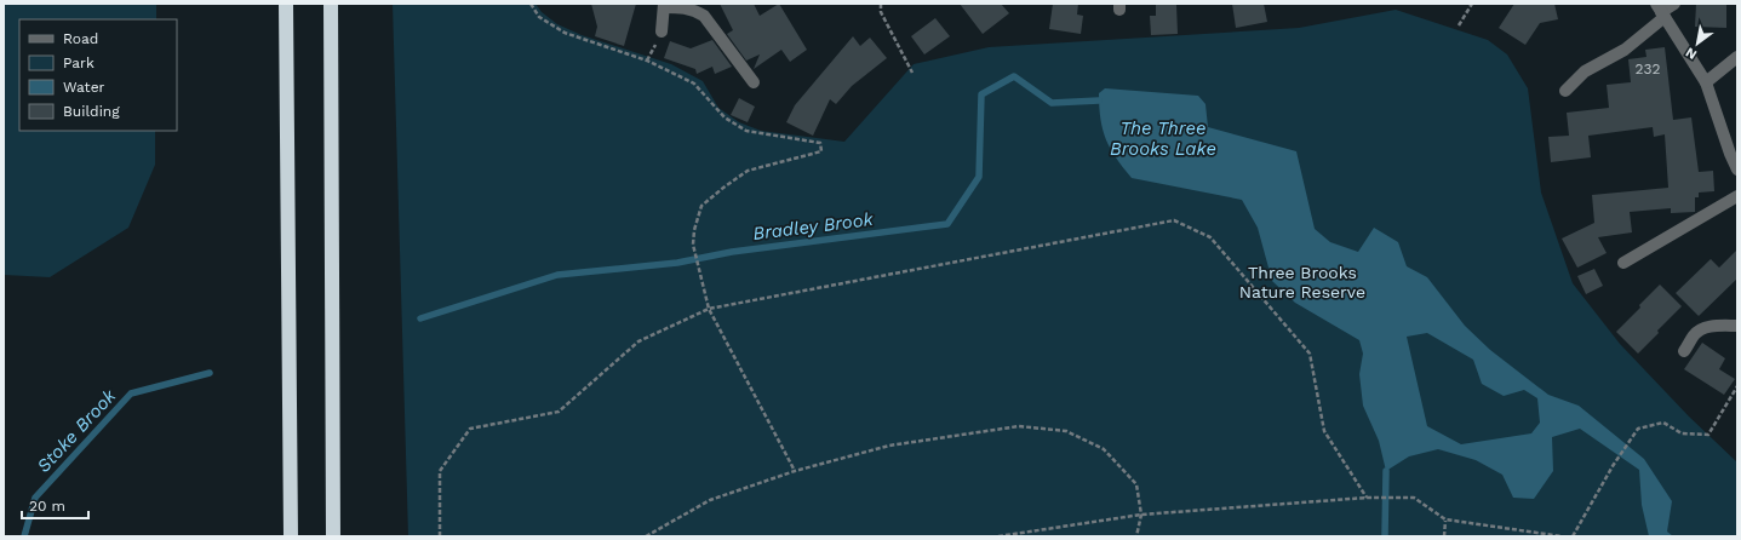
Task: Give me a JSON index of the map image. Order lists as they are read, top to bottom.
{
  "water": ["The Three Brooks Lake", "Bradley Brook", "Stoke Brook"],
  "parks": ["Three Brooks Nature Reserve"],
  "house_numbers": ["232"],
  "legend": [
    "Road",
    "Park",
    "Water",
    "Building"
  ],
  "scale_bar": "20 m",
  "north": "bottom left"
}
